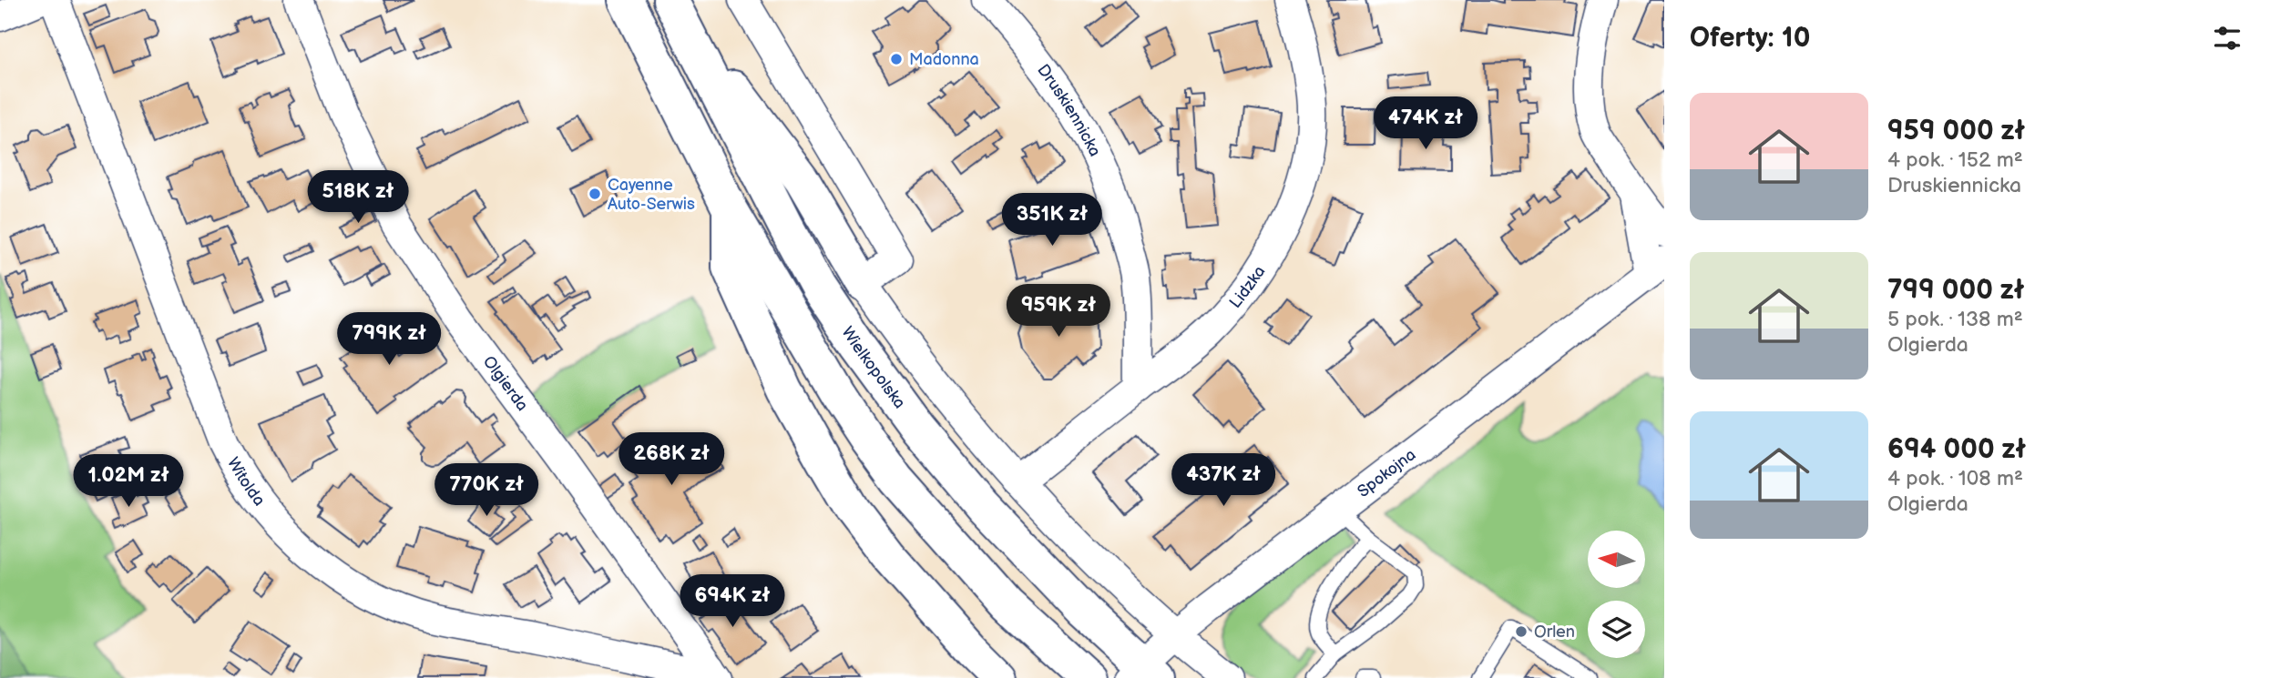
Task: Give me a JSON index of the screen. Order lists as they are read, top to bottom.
{
  "streets": {
    "main road": ["Wielkopolska"],
    "street": [
      "Druskiennicka",
      "Lidzka",
      "Olgierda",
      "Spokojna",
      "Witolda"
    ]
  },
  "crossings": [
    ["Druskiennicka", "Lidzka"],
    ["Wielkopolska", "Spokojna"],
    ["Olgierda", "Witolda"]
  ],
  "places": ["Madonna", "Cayenne Auto-Serwis", "Orlen"],
  "north": "left",
  "page": {
    "heading": "Oferty: 10",
    "list": [
      {
        "name": "959 000 zł",
        "note": "4 pok. · 152 m² · Druskiennicka"
      },
      {
        "name": "799 000 zł",
        "note": "5 pok. · 138 m² · Olgierda"
      },
      {
        "name": "694 000 zł",
        "note": "4 pok. · 108 m² · Olgierda"
      }
    ],
    "price": [
      "474K zł",
      "518K zł",
      "351K zł",
      "959K zł",
      "799K zł",
      "268K zł",
      "437K zł",
      "1.02M zł",
      "770K zł",
      "694K zł"
    ]
  }
}
